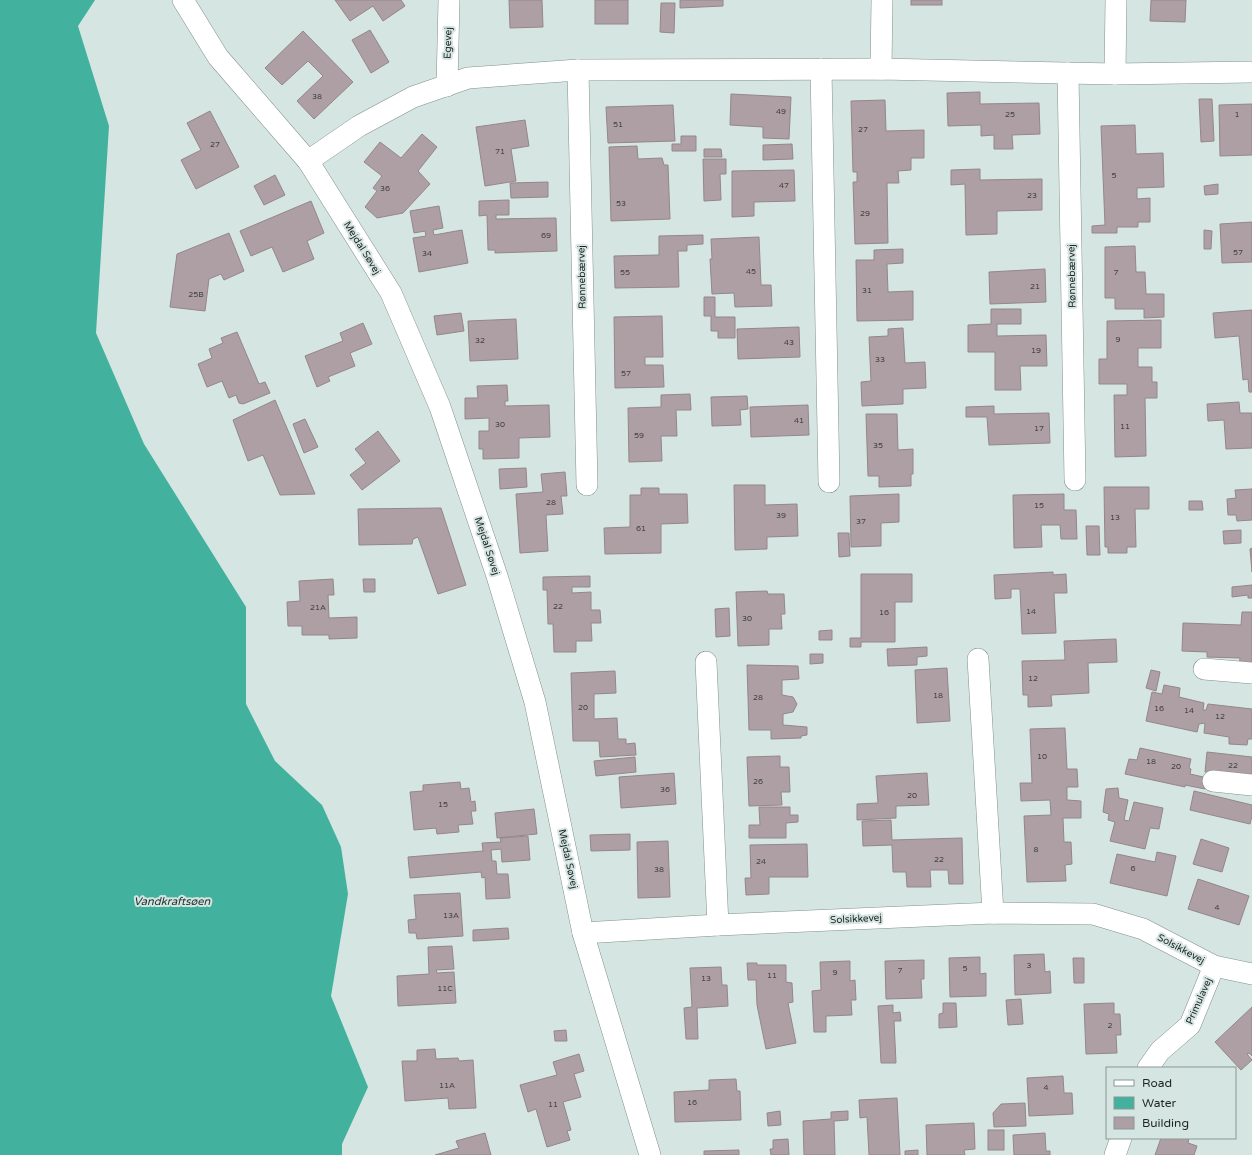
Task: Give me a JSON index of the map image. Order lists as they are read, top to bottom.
{
  "streets": {
    "street": [
      "Egevej",
      "Mejdal Søvej",
      "Rønnebærvej",
      "Solsikkevej",
      "Primulavej"
    ]
  },
  "crossings": [
    ["Mejdal Søvej", "Solsikkevej"],
    ["Solsikkevej", "Primulavej"]
  ],
  "water": ["Vandkraftsøen"],
  "house_numbers": [
    "38",
    "49",
    "25",
    "1",
    "51",
    "27",
    "27",
    "71",
    "5",
    "47",
    "36",
    "23",
    "53",
    "29",
    "69",
    "57",
    "34",
    "45",
    "55",
    "7",
    "21",
    "31",
    "25B",
    "9",
    "32",
    "43",
    "19",
    "33",
    "57",
    "41",
    "30",
    "11",
    "17",
    "59",
    "35",
    "28",
    "15",
    "39",
    "13",
    "37",
    "61",
    "22",
    "21A",
    "14",
    "16",
    "30",
    "12",
    "18",
    "28",
    "20",
    "16",
    "14",
    "12",
    "10",
    "18",
    "22",
    "20",
    "26",
    "36",
    "20",
    "15",
    "8",
    "22",
    "24",
    "6",
    "38",
    "4",
    "13A",
    "3",
    "5",
    "7",
    "9",
    "11",
    "13",
    "11C",
    "2",
    "11A",
    "4",
    "16",
    "11"
  ],
  "legend": ["Road", "Water", "Building"]
}
